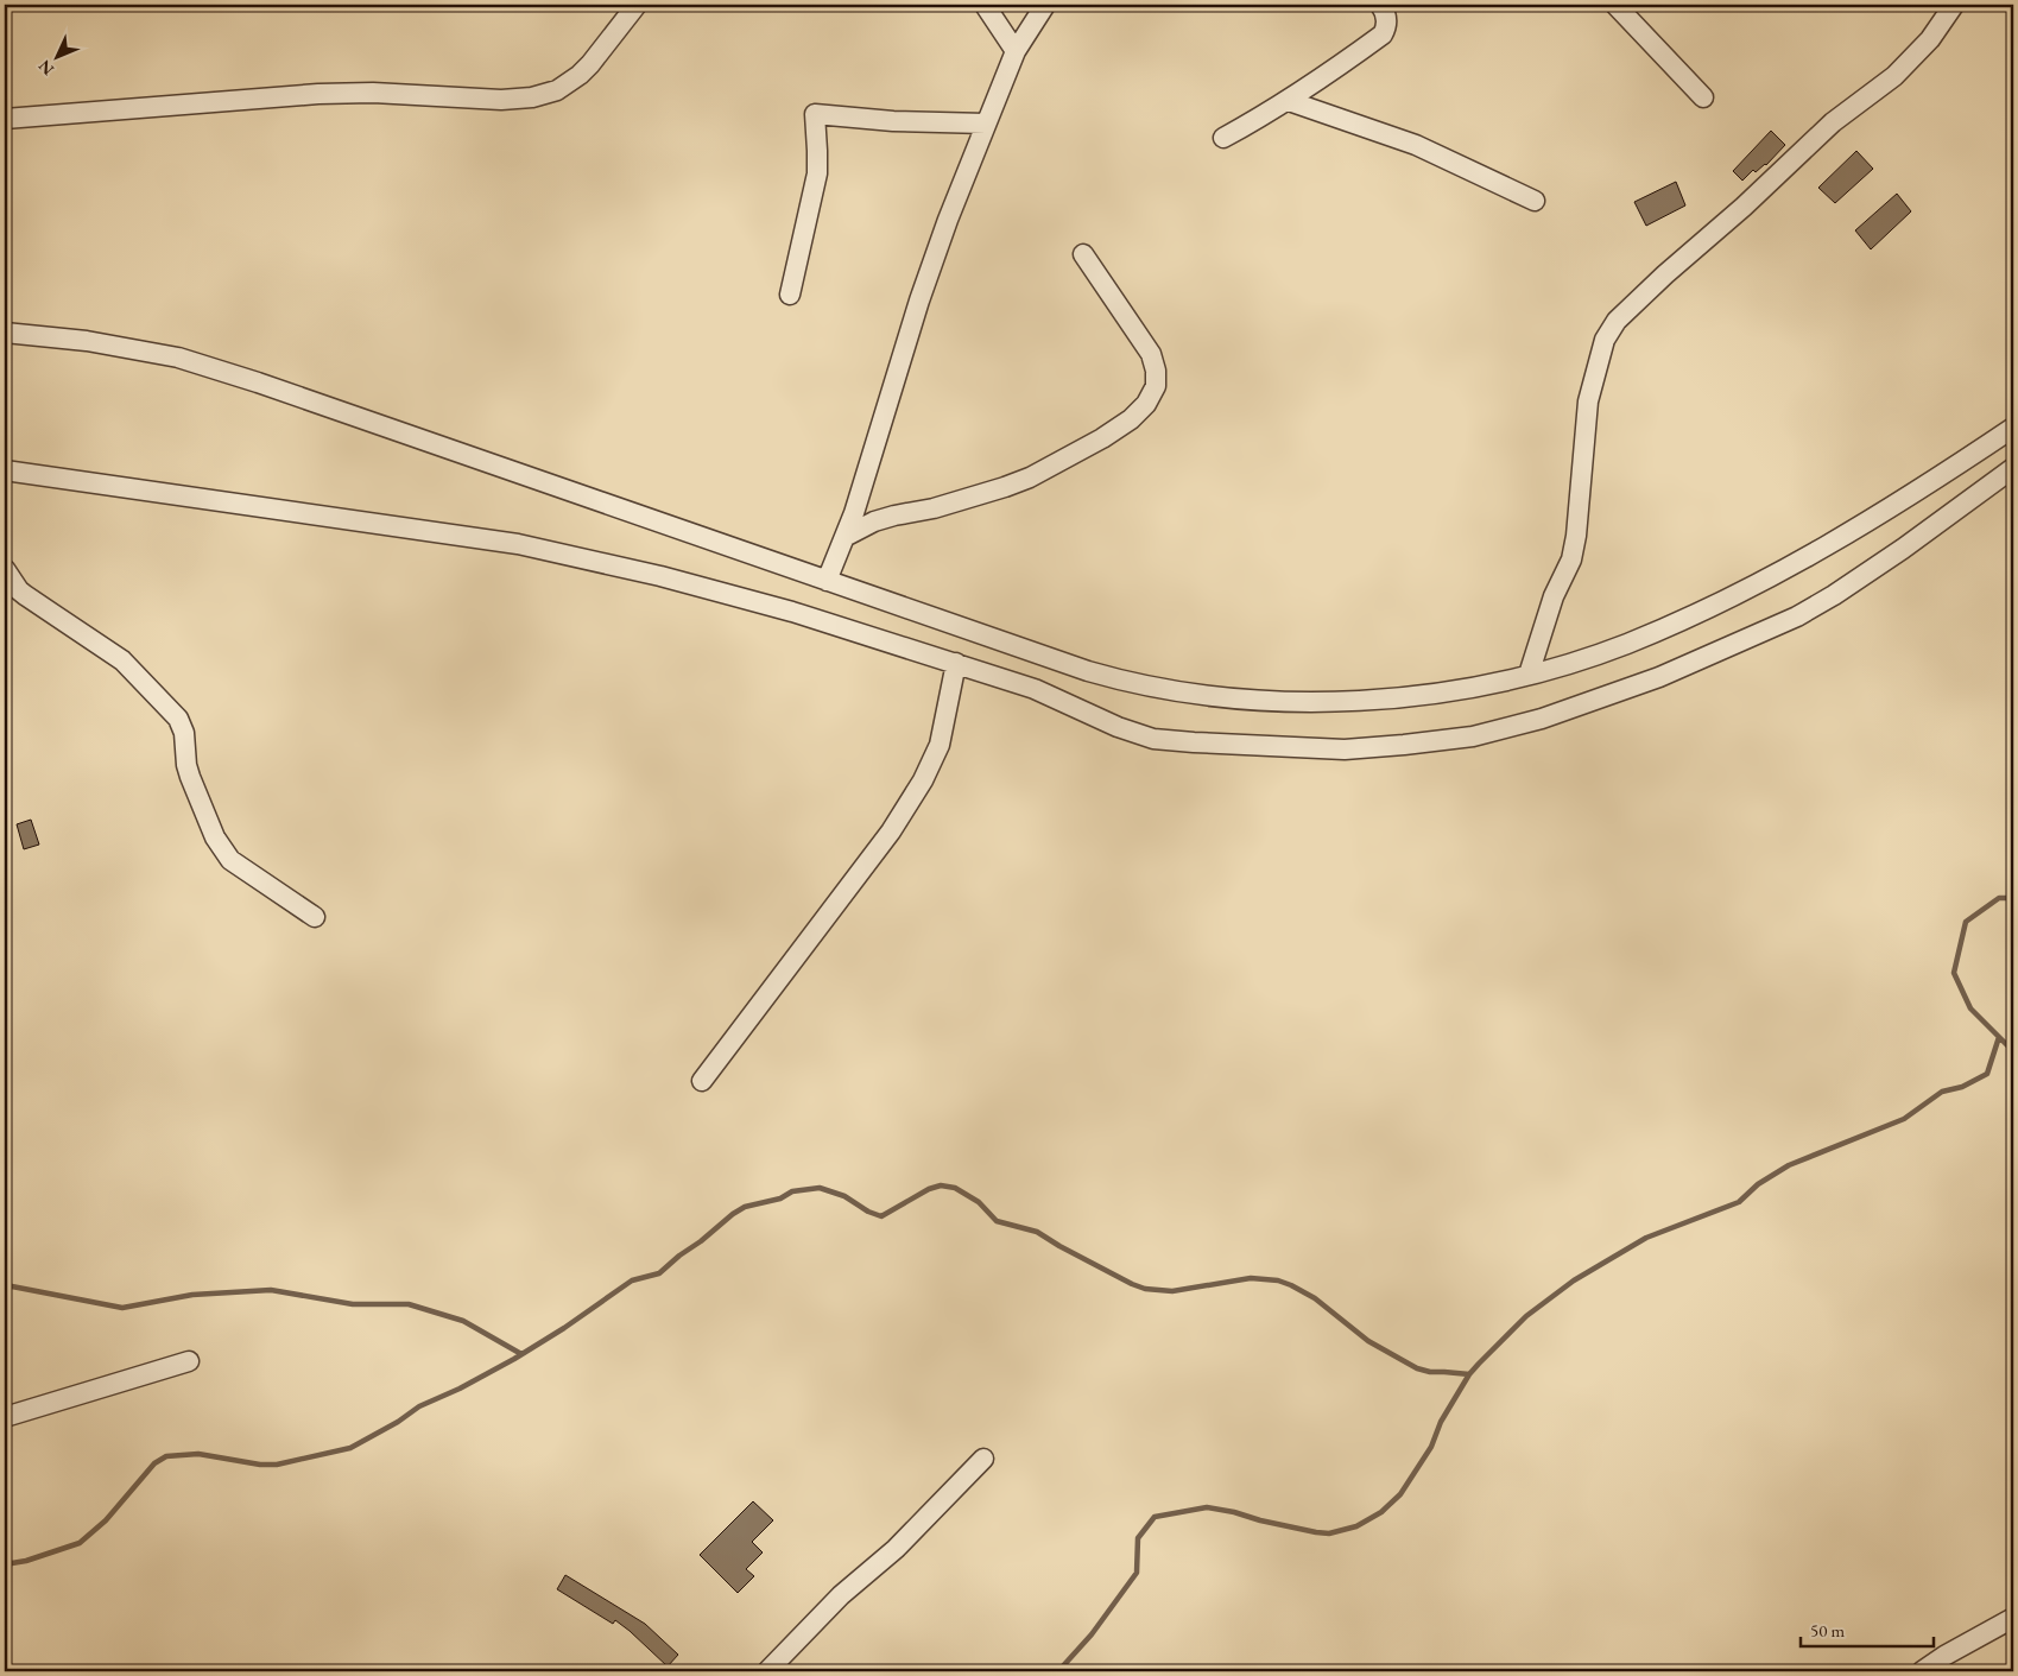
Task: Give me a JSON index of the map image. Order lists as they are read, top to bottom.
{
  "scale_bar": "50 m",
  "north": "bottom left"
}
